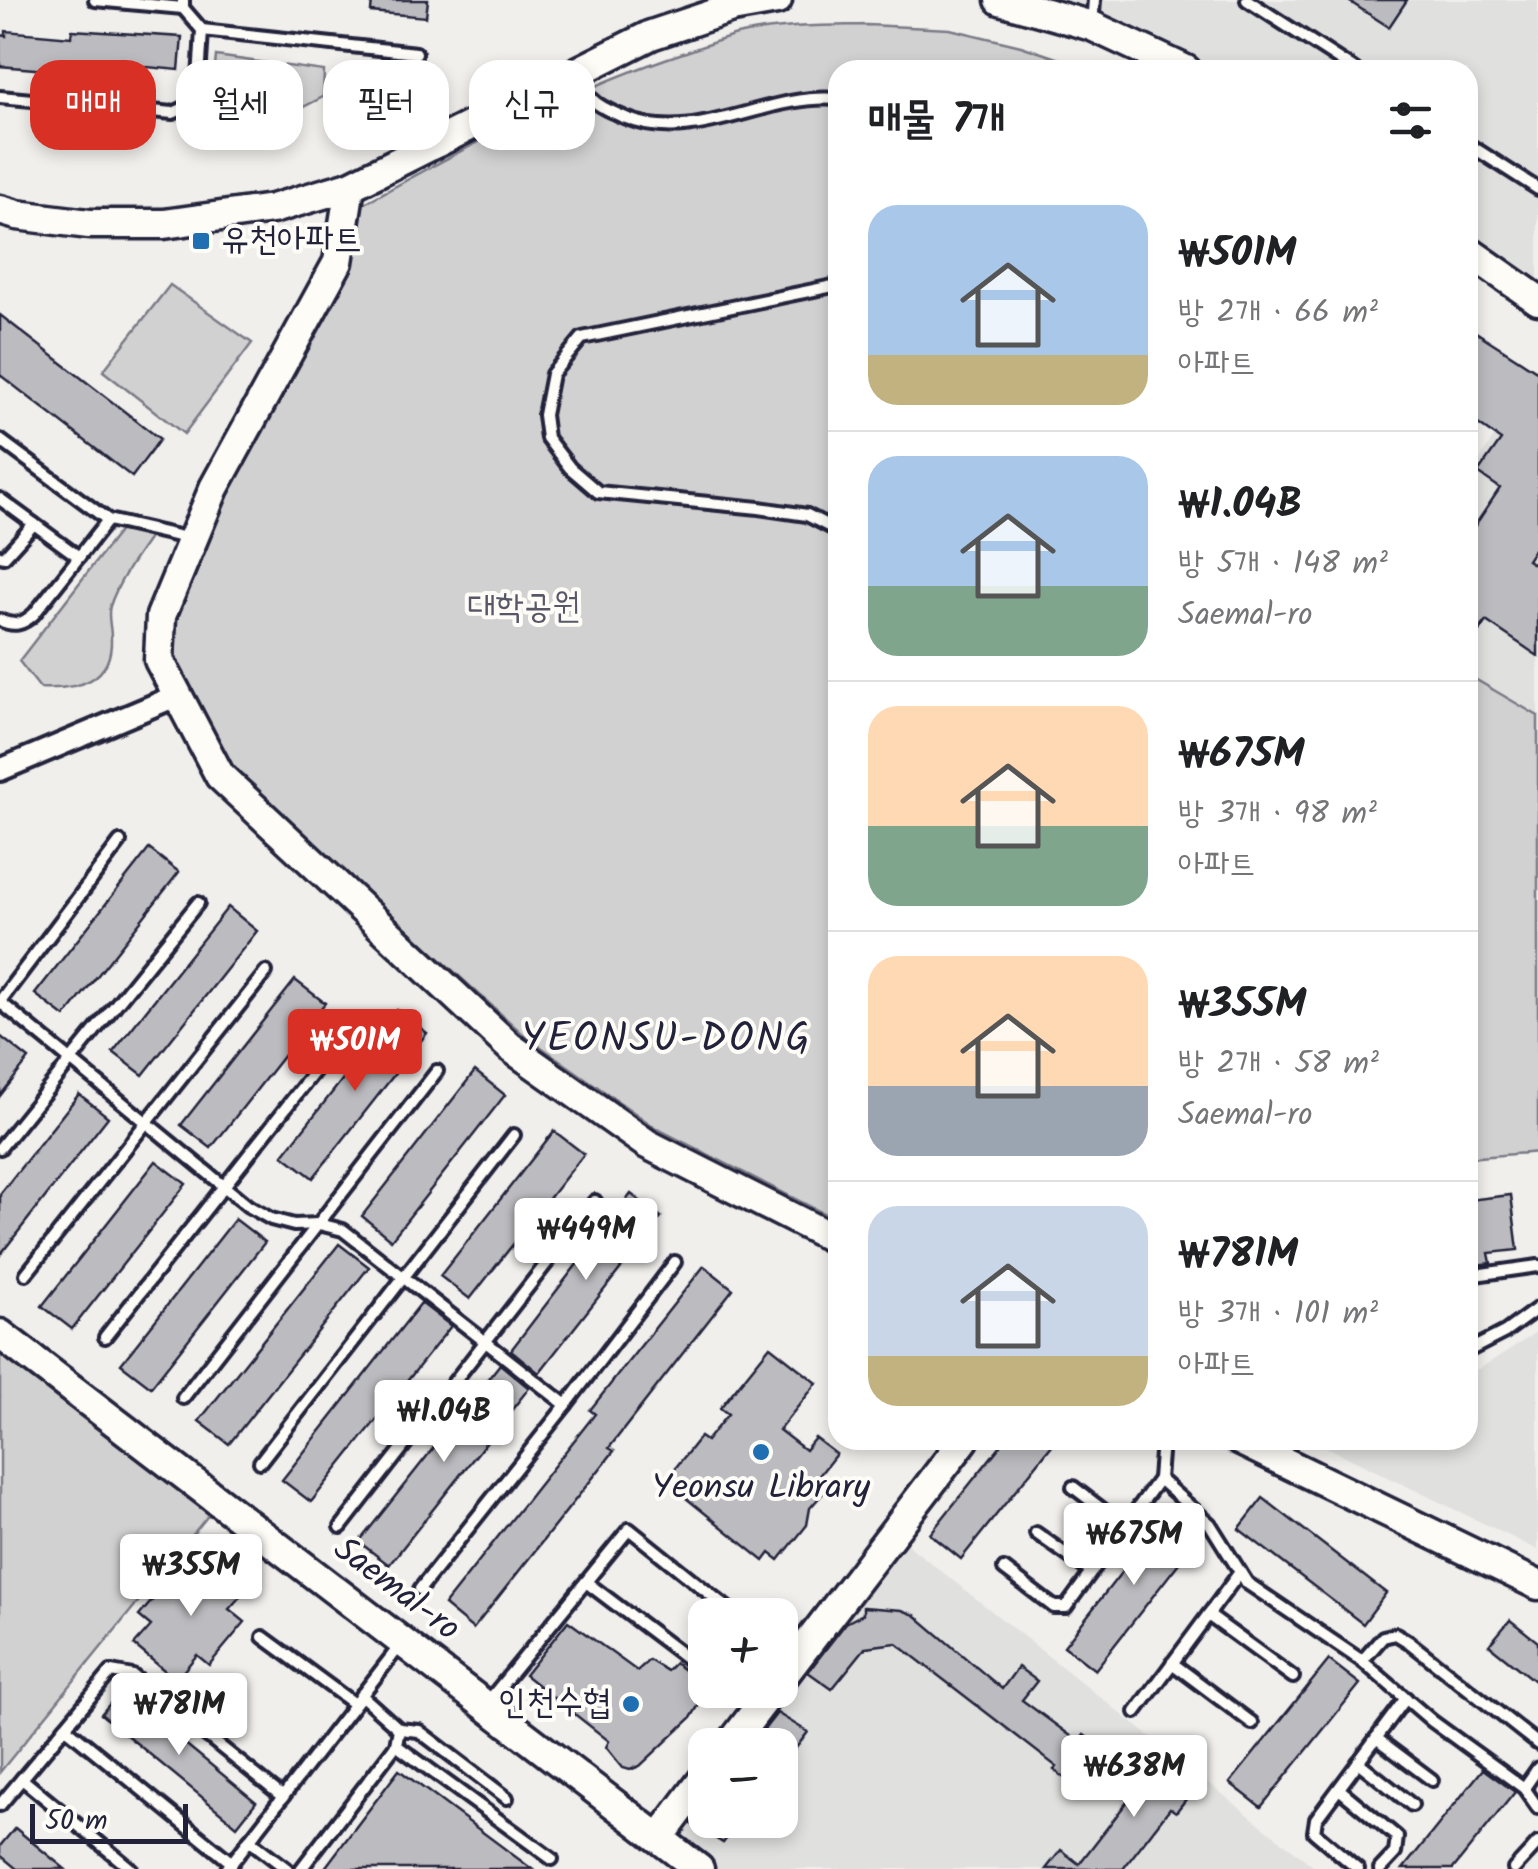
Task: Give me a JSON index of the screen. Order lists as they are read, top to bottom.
{
  "streets": {
    "street": ["Saemal-ro"]
  },
  "districts": ["YEONSU-DONG"],
  "parks": ["대학공원"],
  "places": {
    "transit": ["유천아파트"],
    "other": ["Yeonsu Library", "인천수협"]
  },
  "scale_bar": "50 m",
  "page": {
    "chip": [
      "매매",
      "월세",
      "필터",
      "신규"
    ],
    "heading": "매물 7개",
    "list": [
      {
        "name": "₩501M",
        "note": "방 2개 · 66 m² · 아파트"
      },
      {
        "name": "₩1.04B",
        "note": "방 5개 · 148 m² · Saemal-ro"
      },
      {
        "name": "₩675M",
        "note": "방 3개 · 98 m² · 아파트"
      },
      {
        "name": "₩355M",
        "note": "방 2개 · 58 m² · Saemal-ro"
      },
      {
        "name": "₩781M",
        "note": "방 3개 · 101 m² · 아파트"
      }
    ],
    "price": [
      "₩501M",
      "₩449M",
      "₩1.04B",
      "₩675M",
      "₩355M",
      "₩781M",
      "₩638M"
    ],
    "map_buttons": ["+", "−"],
    "scale": "50 m"
  }
}
